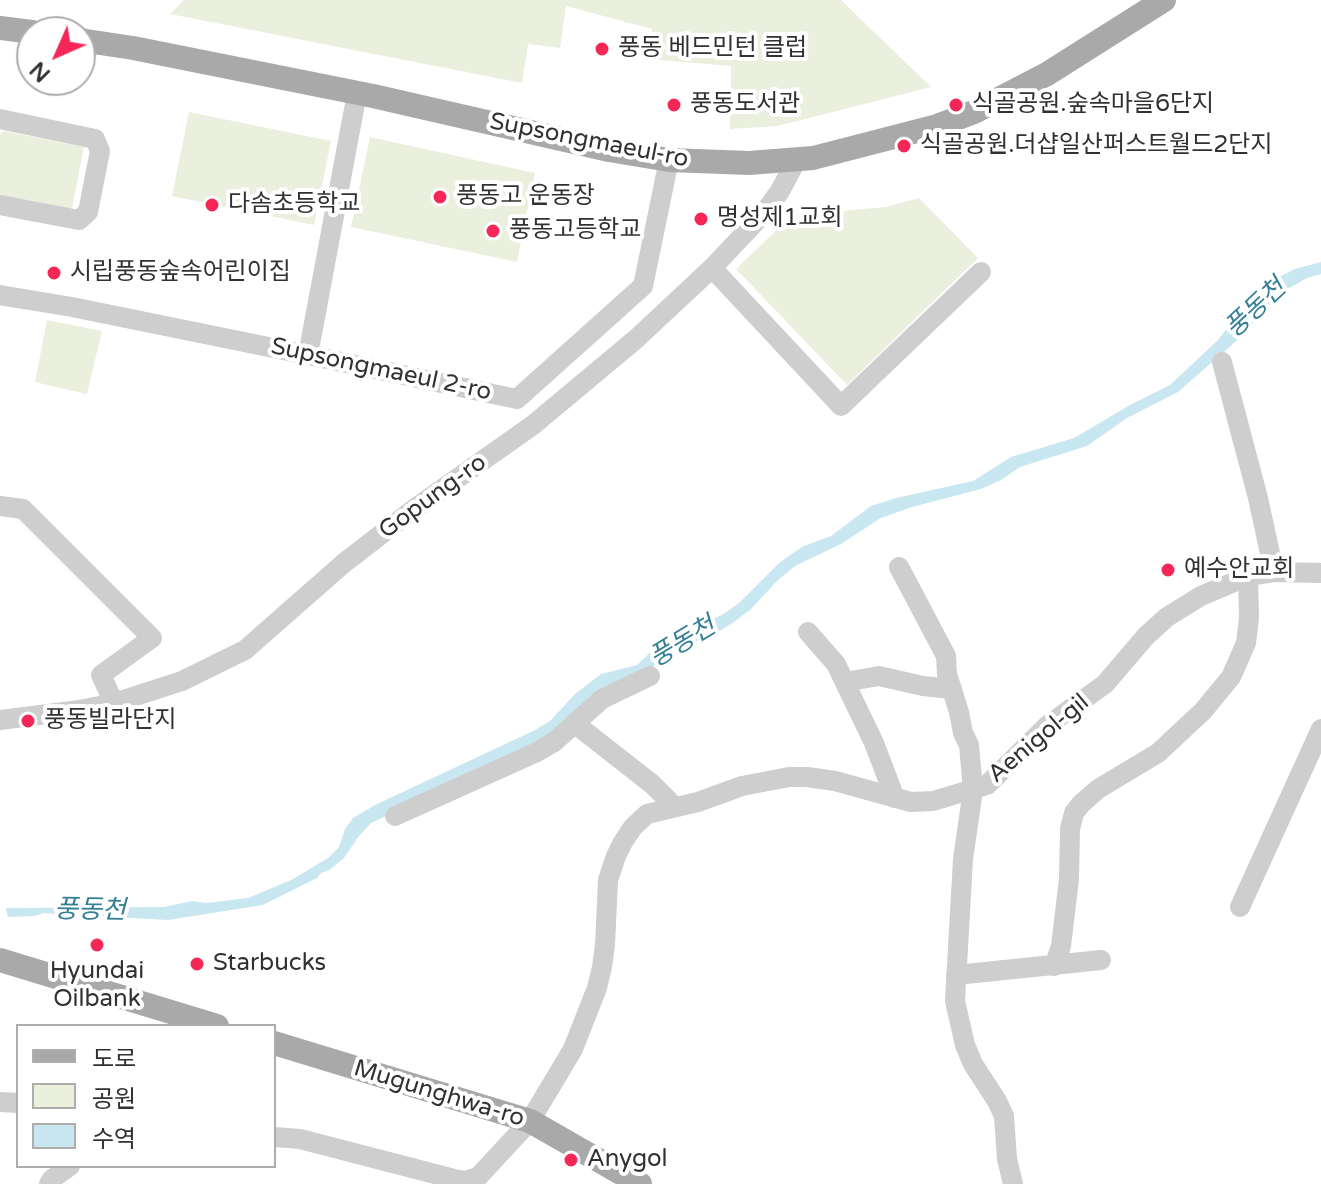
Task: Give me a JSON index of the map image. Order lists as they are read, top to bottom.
{
  "streets": {
    "main road": ["Supsongmaeul-ro", "Mugunghwa-ro"],
    "street": ["Supsongmaeul 2-ro", "Gopung-ro", "Aenigol-gil"]
  },
  "crossings": [
    ["Supsongmaeul-ro", "Supsongmaeul 2-ro"],
    ["Supsongmaeul-ro", "Gopung-ro"],
    ["Aenigol-gil", "Mugunghwa-ro"]
  ],
  "water": ["풍동천"],
  "places": [
    "풍동 베드민턴 클럽",
    "풍동도서관",
    "식골공원.숲속마을6단지",
    "식골공원.더샵일산퍼스트월드2단지",
    "풍동고 운동장",
    "다솜초등학교",
    "명성제1교회",
    "풍동고등학교",
    "시립풍동숲속어린이집",
    "예수안교회",
    "풍동빌라단지",
    "Hyundai Oilbank",
    "Starbucks",
    "Anygol"
  ],
  "legend": ["도로", "공원", "수역"],
  "north": "bottom left"
}
